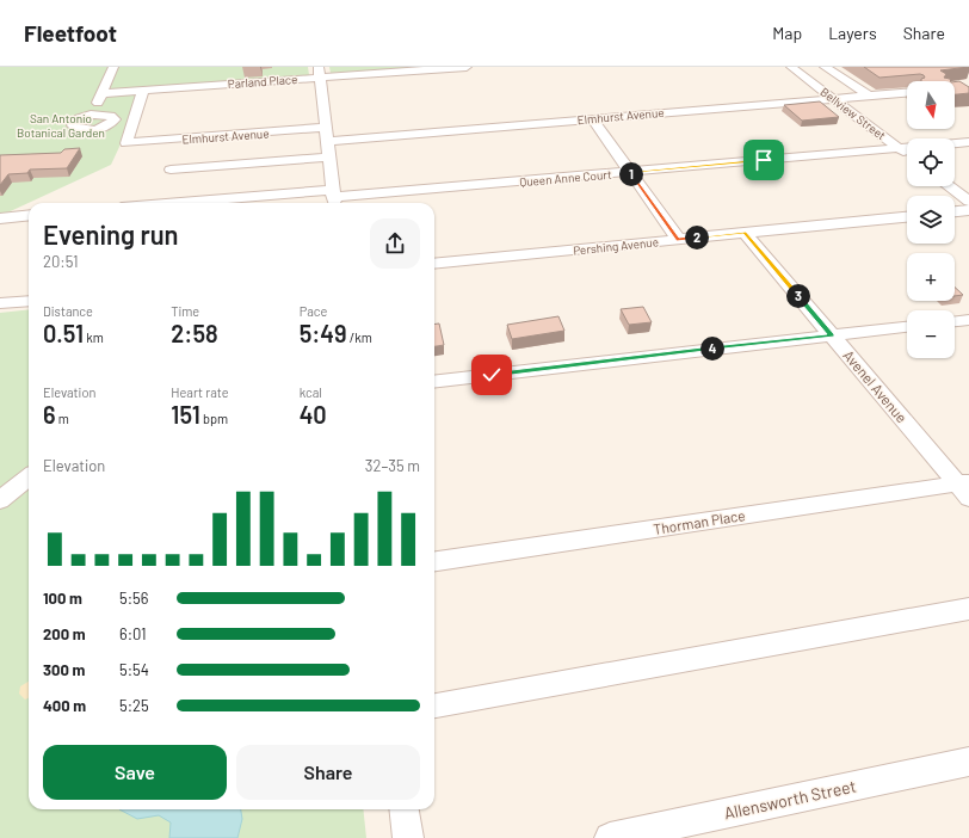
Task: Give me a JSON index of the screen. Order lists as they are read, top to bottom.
{
  "streets": {
    "street": [
      "Parland Place",
      "Bellview Street",
      "Elmhurst Avenue",
      "Queen Anne Court",
      "Pershing Avenue",
      "Avenel Avenue",
      "Thorman Place",
      "Allensworth Street"
    ]
  },
  "crossings": [
    ["Parland Place", "Elmhurst Avenue"],
    ["Bellview Street", "Elmhurst Avenue"],
    ["Bellview Street", "Queen Anne Court"],
    ["Pershing Avenue", "Avenel Avenue"],
    ["Avenel Avenue", "Thorman Place"]
  ],
  "parks": ["San Antonio Botanical Garden"],
  "north": "bottom",
  "page": {
    "header": "Fleetfoot",
    "nav": ["Map", "Layers", "Share"],
    "map_buttons": ["+", "−"],
    "pins": [
      "1",
      "2",
      "3",
      "4"
    ],
    "heading": ["Evening run", "20:51"],
    "stats": [
      ["Distance", "0.51 km"],
      ["Time", "2:58"],
      ["Pace", "5:49 /km"],
      ["Elevation", "6 m"],
      ["Heart rate", "151 bpm"],
      ["kcal", "40"]
    ],
    "chart": ["Elevation", "32–35 m"],
    "list": [
      {
        "name": "100 m",
        "note": "5:56"
      },
      {
        "name": "200 m",
        "note": "6:01"
      },
      {
        "name": "300 m",
        "note": "5:54"
      },
      {
        "name": "400 m",
        "note": "5:25"
      }
    ],
    "buttons": ["Save", "Share"]
  }
}
